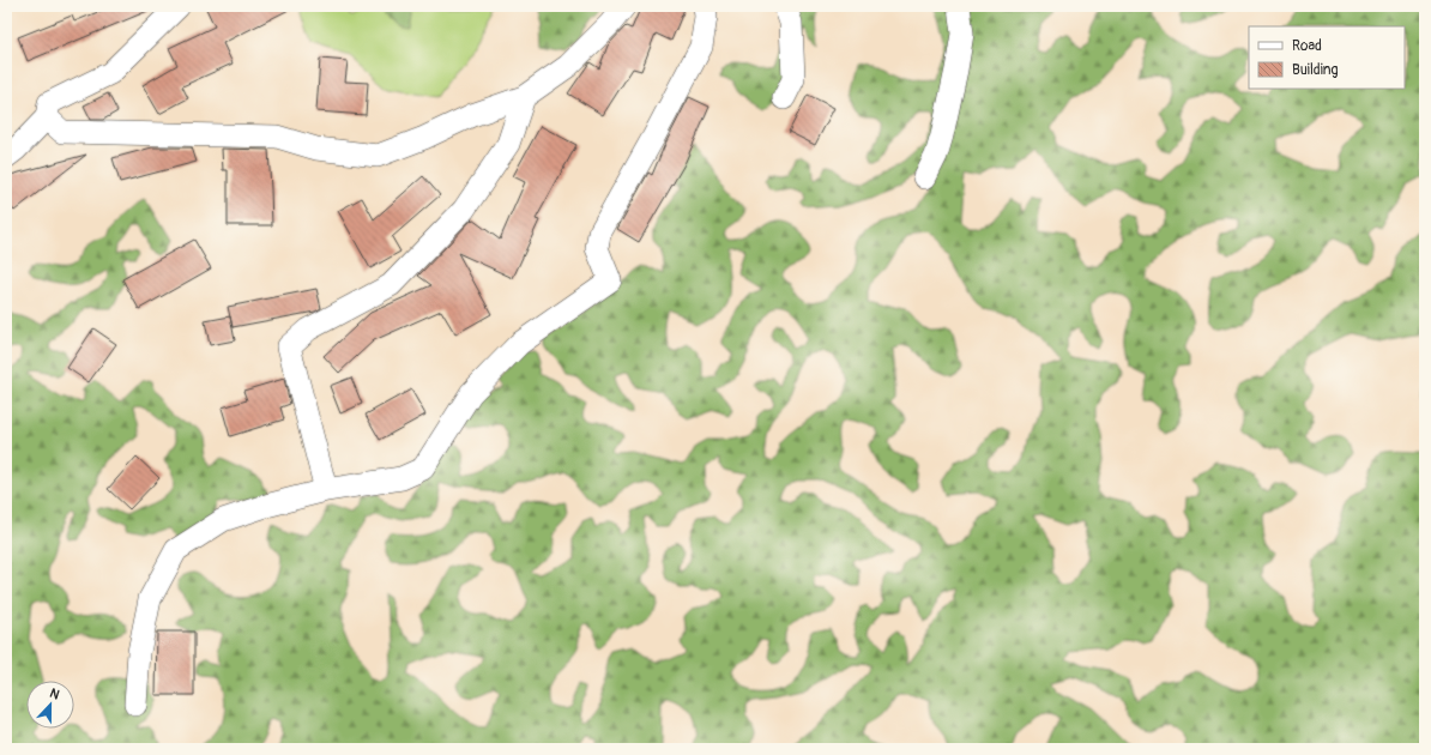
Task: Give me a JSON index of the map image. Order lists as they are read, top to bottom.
{
  "legend": ["Road", "Building"],
  "north": "top"
}
